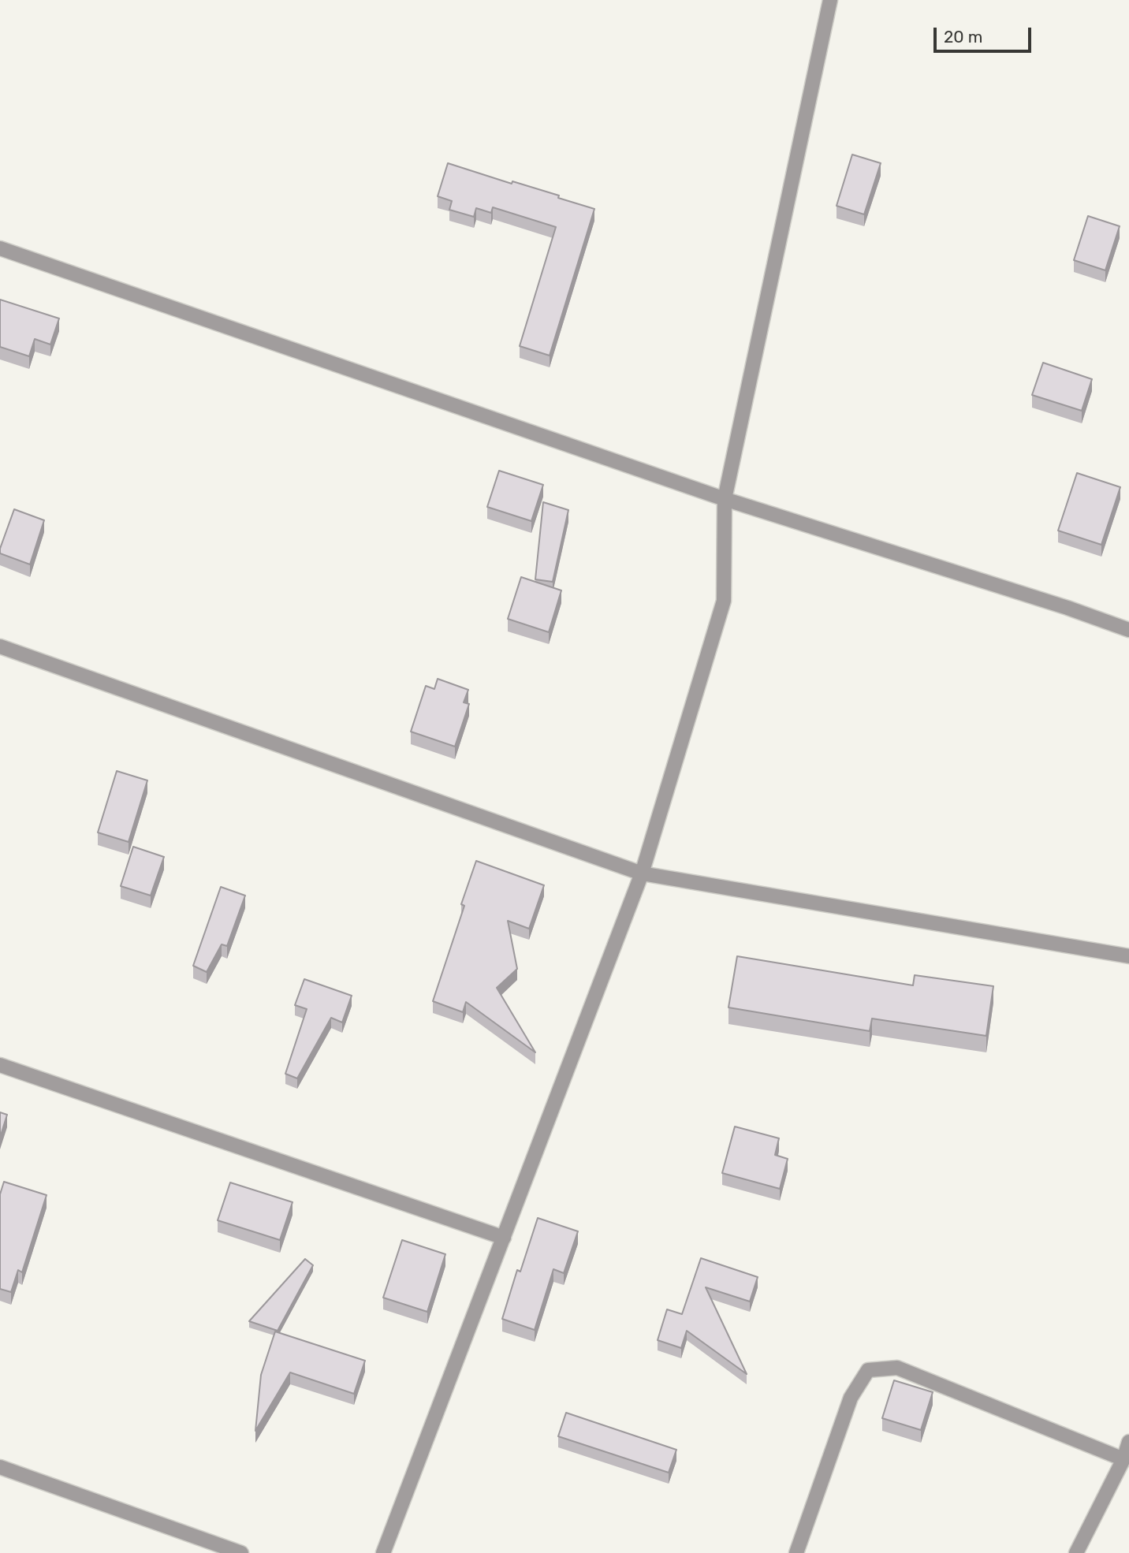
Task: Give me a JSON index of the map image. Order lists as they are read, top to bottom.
{
  "scale_bar": "20 m"
}
